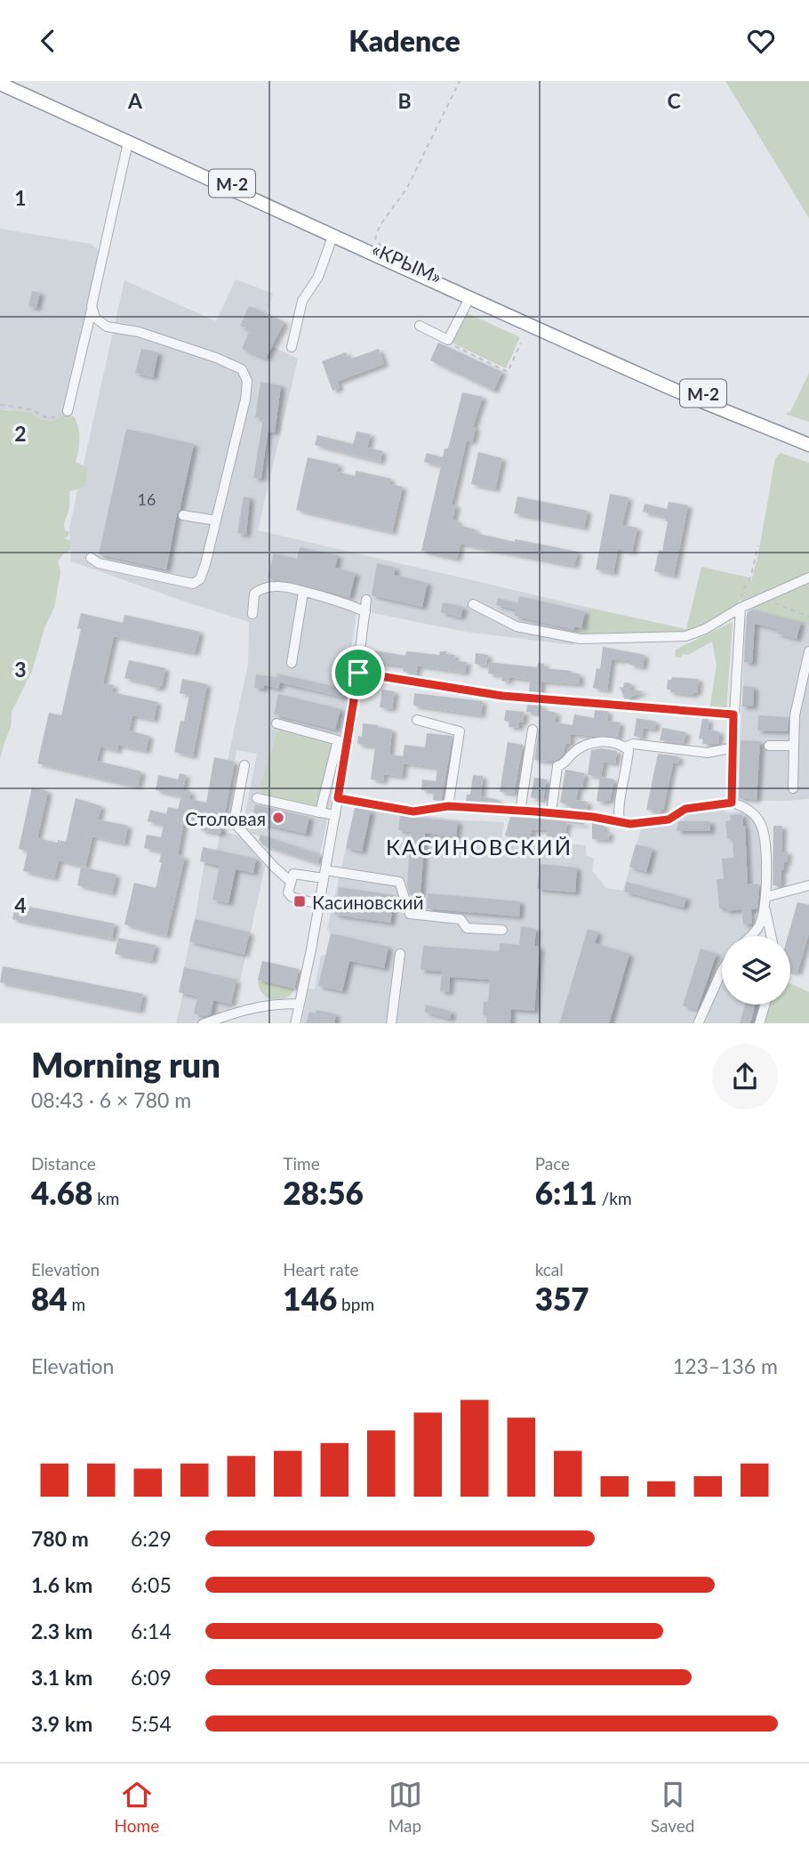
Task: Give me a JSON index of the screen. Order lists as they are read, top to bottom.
{
  "streets": {
    "highway": ["М-2", "«КРЫМ»"]
  },
  "districts": ["КАСИНОВСКИЙ"],
  "places": {
    "other": ["Столовая"],
    "transit": ["Касиновский"]
  },
  "house_numbers": ["16"],
  "page": {
    "header": "Kadence",
    "heading": ["Morning run", "08:43 · 6 × 780 m"],
    "stats": [
      ["Distance", "4.68 km"],
      ["Time", "28:56"],
      ["Pace", "6:11 /km"],
      ["Elevation", "84 m"],
      ["Heart rate", "146 bpm"],
      ["kcal", "357"]
    ],
    "chart": ["Elevation", "123–136 m"],
    "list": [
      {
        "name": "780 m",
        "note": "6:29"
      },
      {
        "name": "1.6 km",
        "note": "6:05"
      },
      {
        "name": "2.3 km",
        "note": "6:14"
      },
      {
        "name": "3.1 km",
        "note": "6:09"
      },
      {
        "name": "3.9 km",
        "note": "5:54"
      }
    ],
    "tabs": ["Home", "Map", "Saved"]
  },
  "grid": {
    "columns": ["A", "B", "C"],
    "rows": [
      "1",
      "2",
      "3",
      "4"
    ]
  }
}
